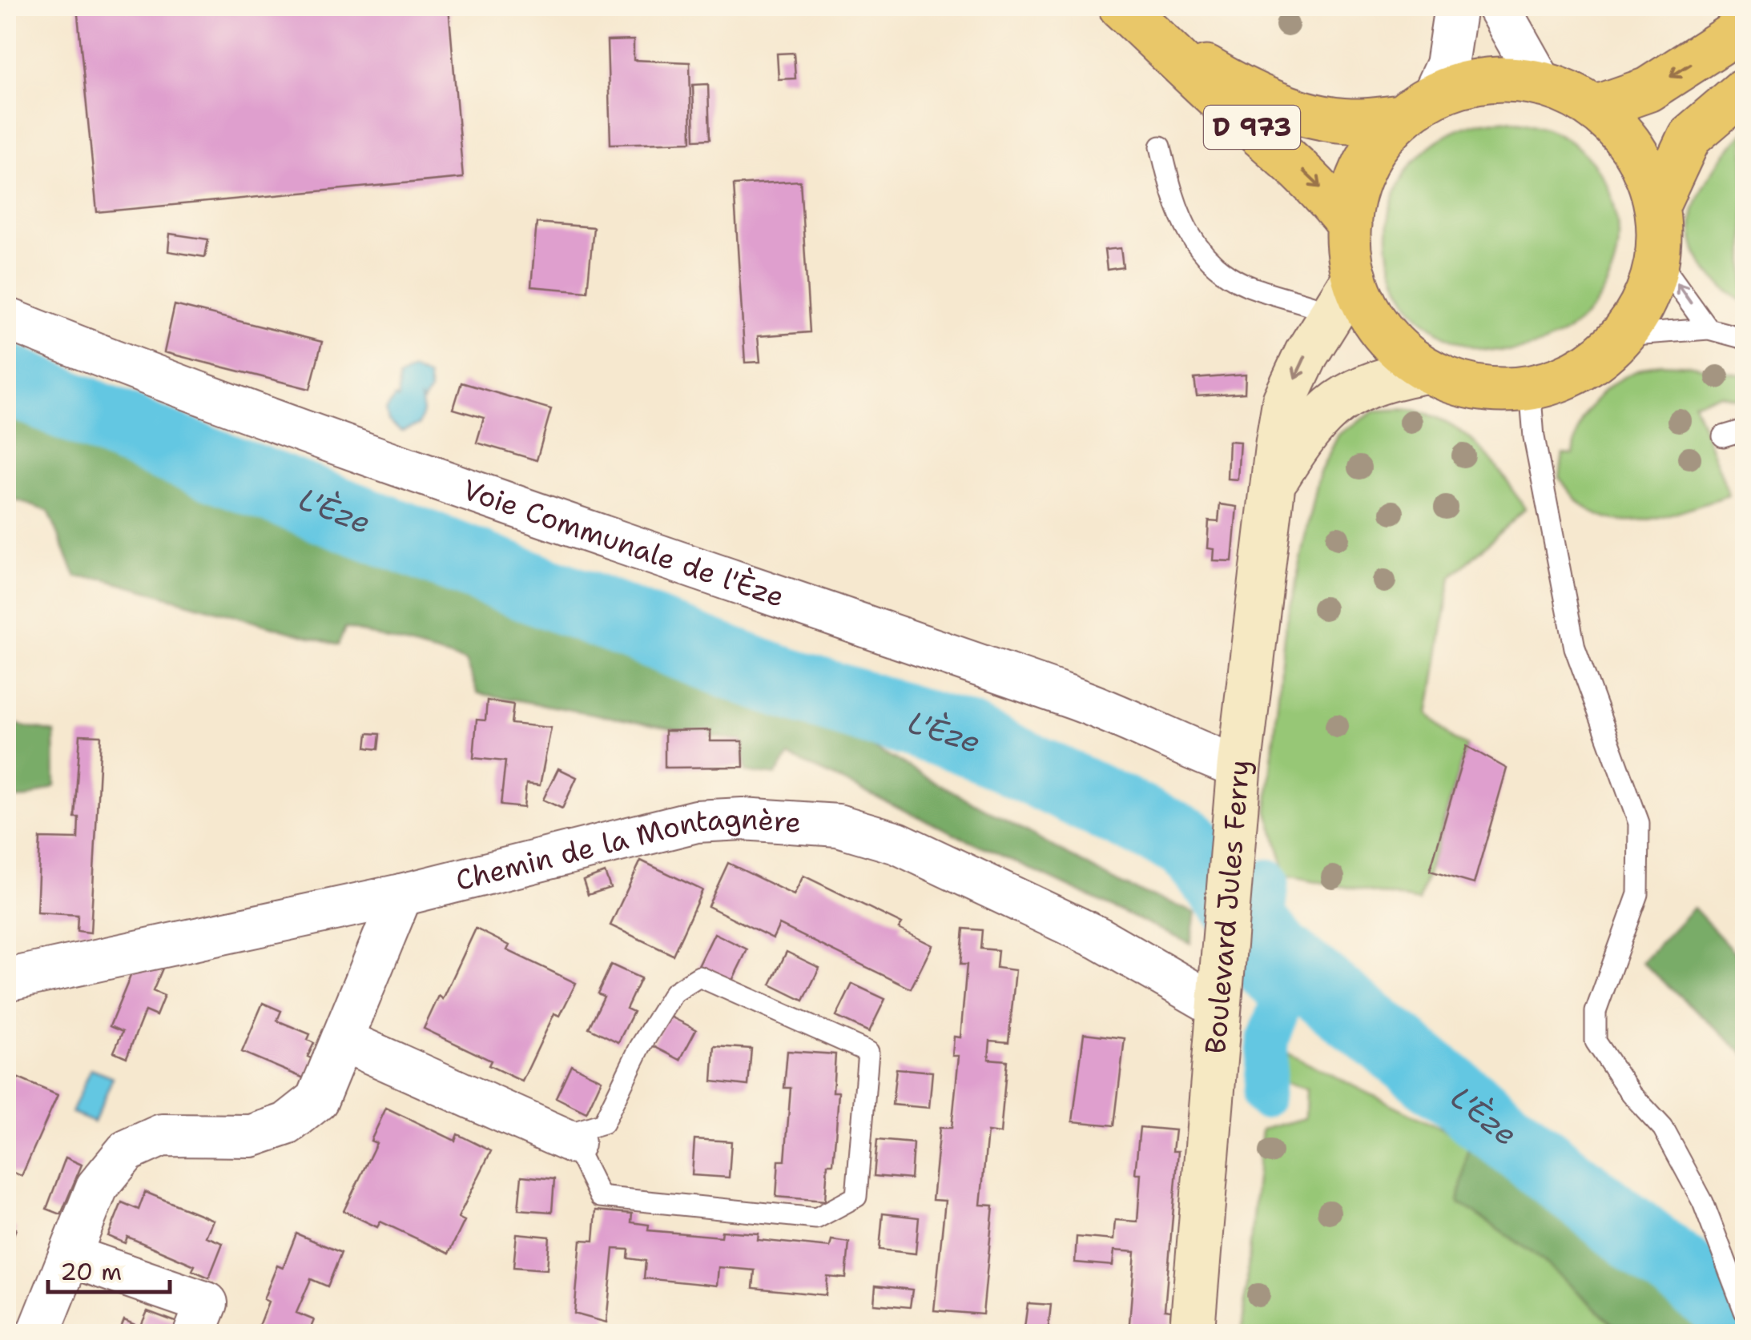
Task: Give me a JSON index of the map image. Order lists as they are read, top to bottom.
{
  "streets": {
    "main road": ["D 973", "Boulevard Jules Ferry"],
    "street": ["Voie Communale de l'Èze", "Chemin de la Montagnère"]
  },
  "crossings": [
    ["Voie Communale de l'Èze", "Boulevard Jules Ferry"],
    ["Chemin de la Montagnère", "Boulevard Jules Ferry"]
  ],
  "water": ["L'Èze"],
  "scale_bar": "20 m"
}
